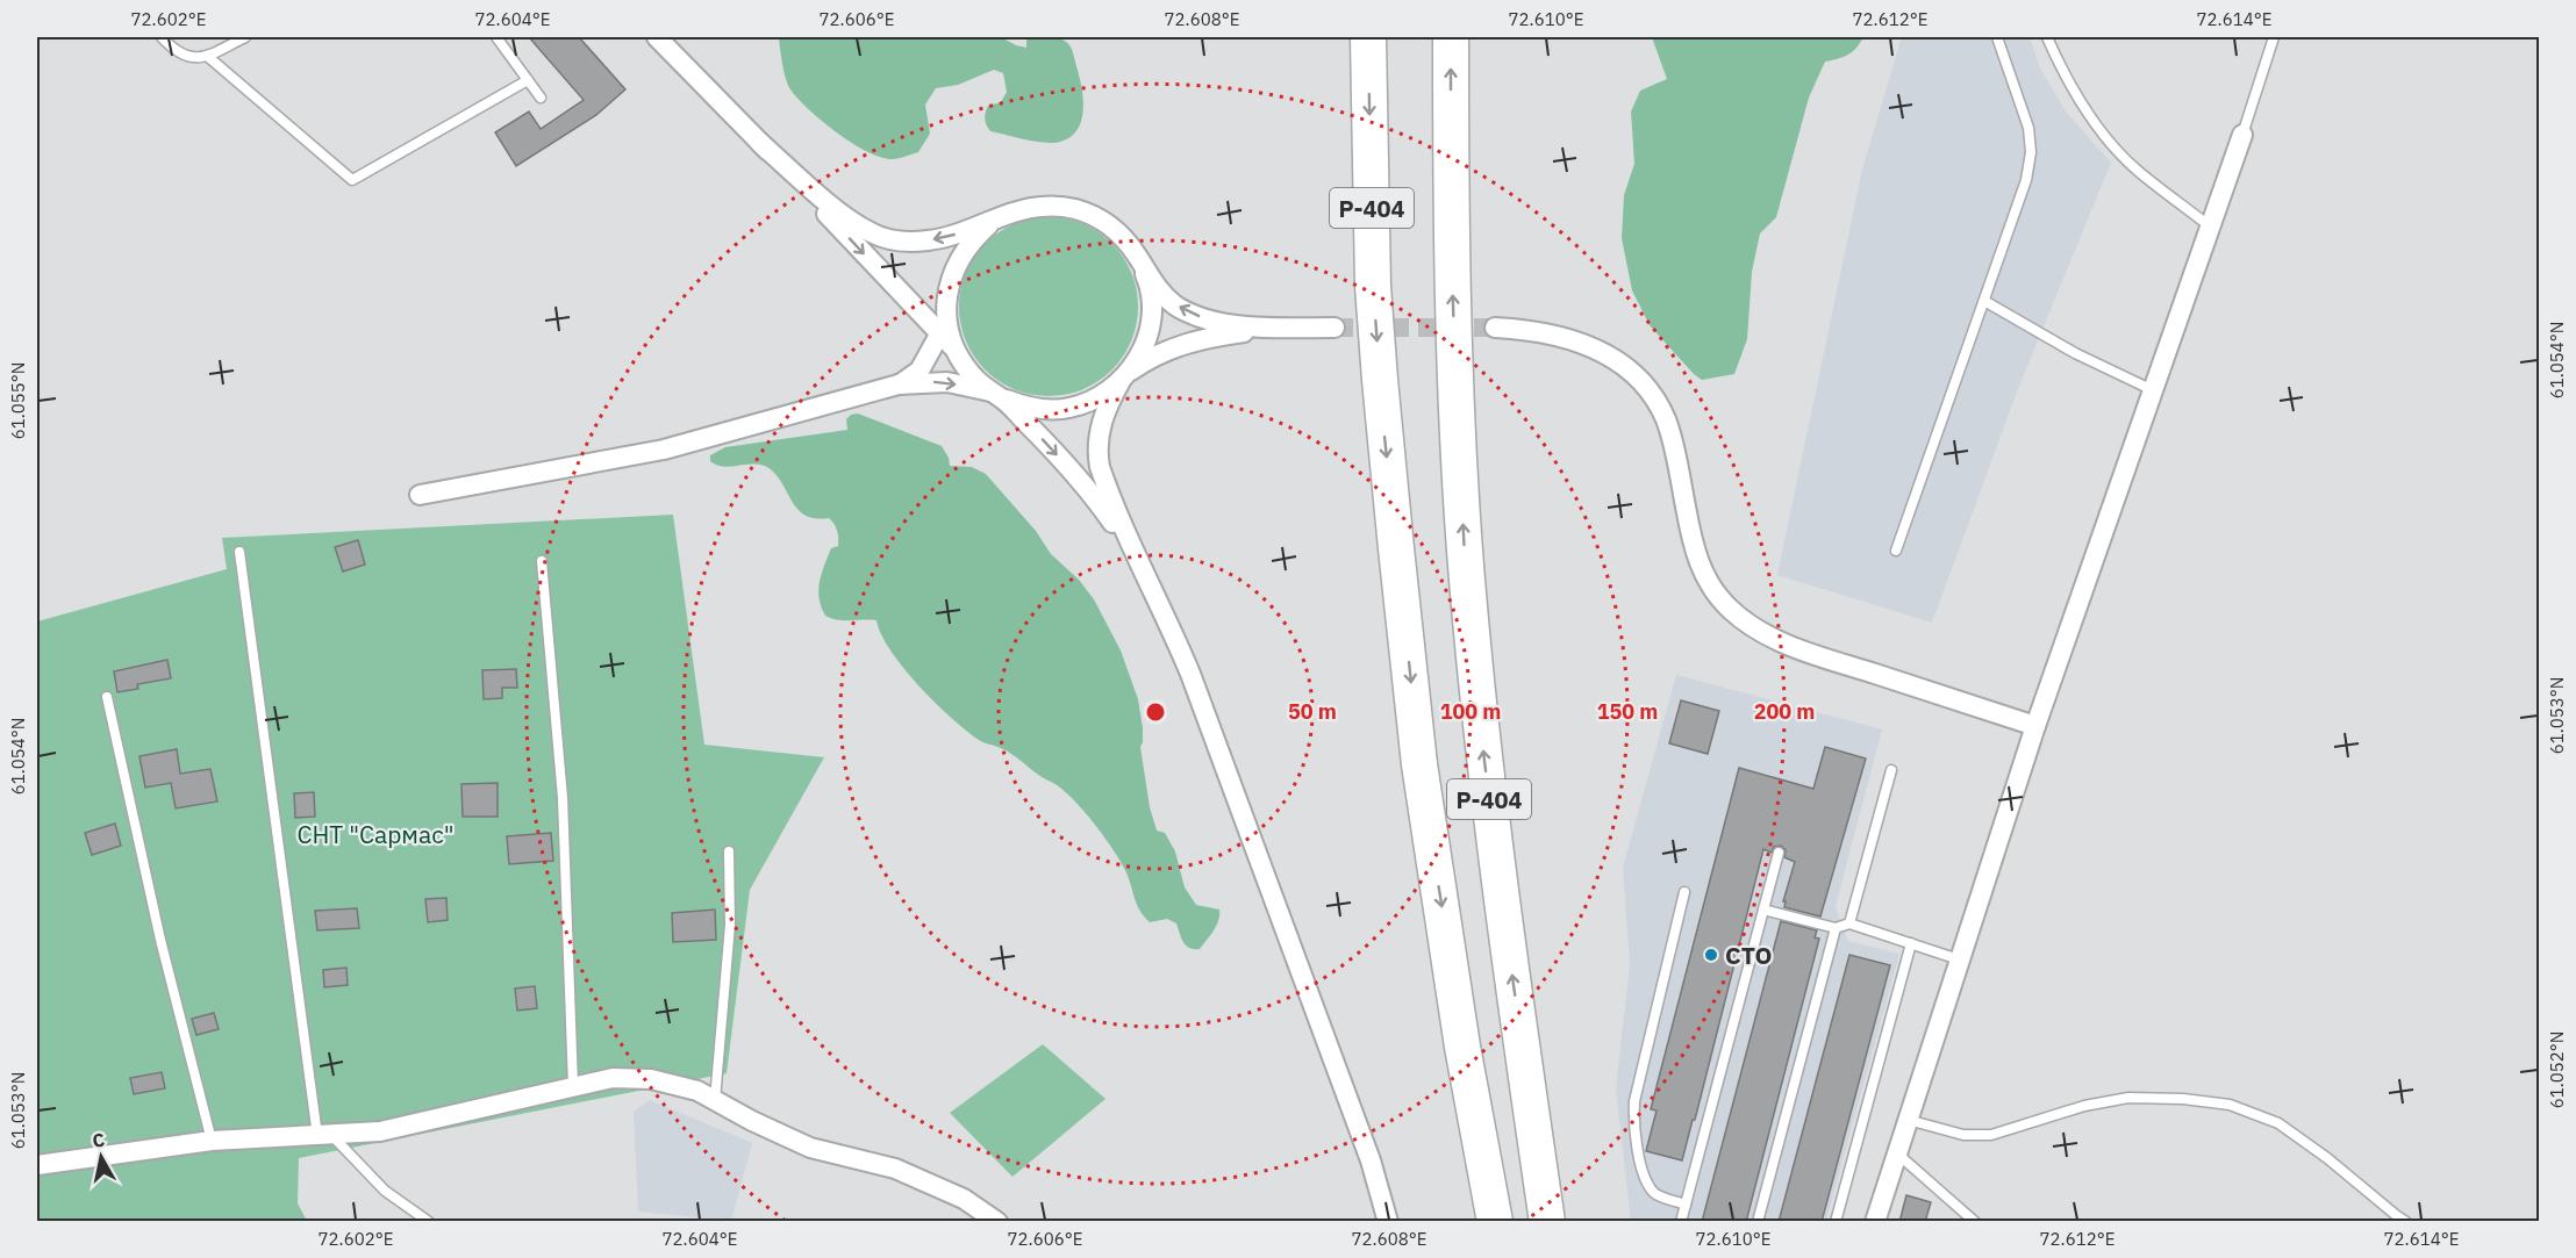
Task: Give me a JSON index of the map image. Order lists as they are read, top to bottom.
{
  "streets": {
    "highway": ["Р-404"]
  },
  "parks": ["СНТ \"Сармас\""],
  "places": ["СТО"],
  "north": "top",
  "coordinates": [
    "72.602°E",
    "72.604°E",
    "72.606°E",
    "72.608°E",
    "72.610°E",
    "72.612°E",
    "72.614°E",
    "61.054°N",
    "61.055°N",
    "61.053°N",
    "61.052°N"
  ],
  "rings": [
    "50 m",
    "100 m",
    "150 m",
    "200 m"
  ]
}
